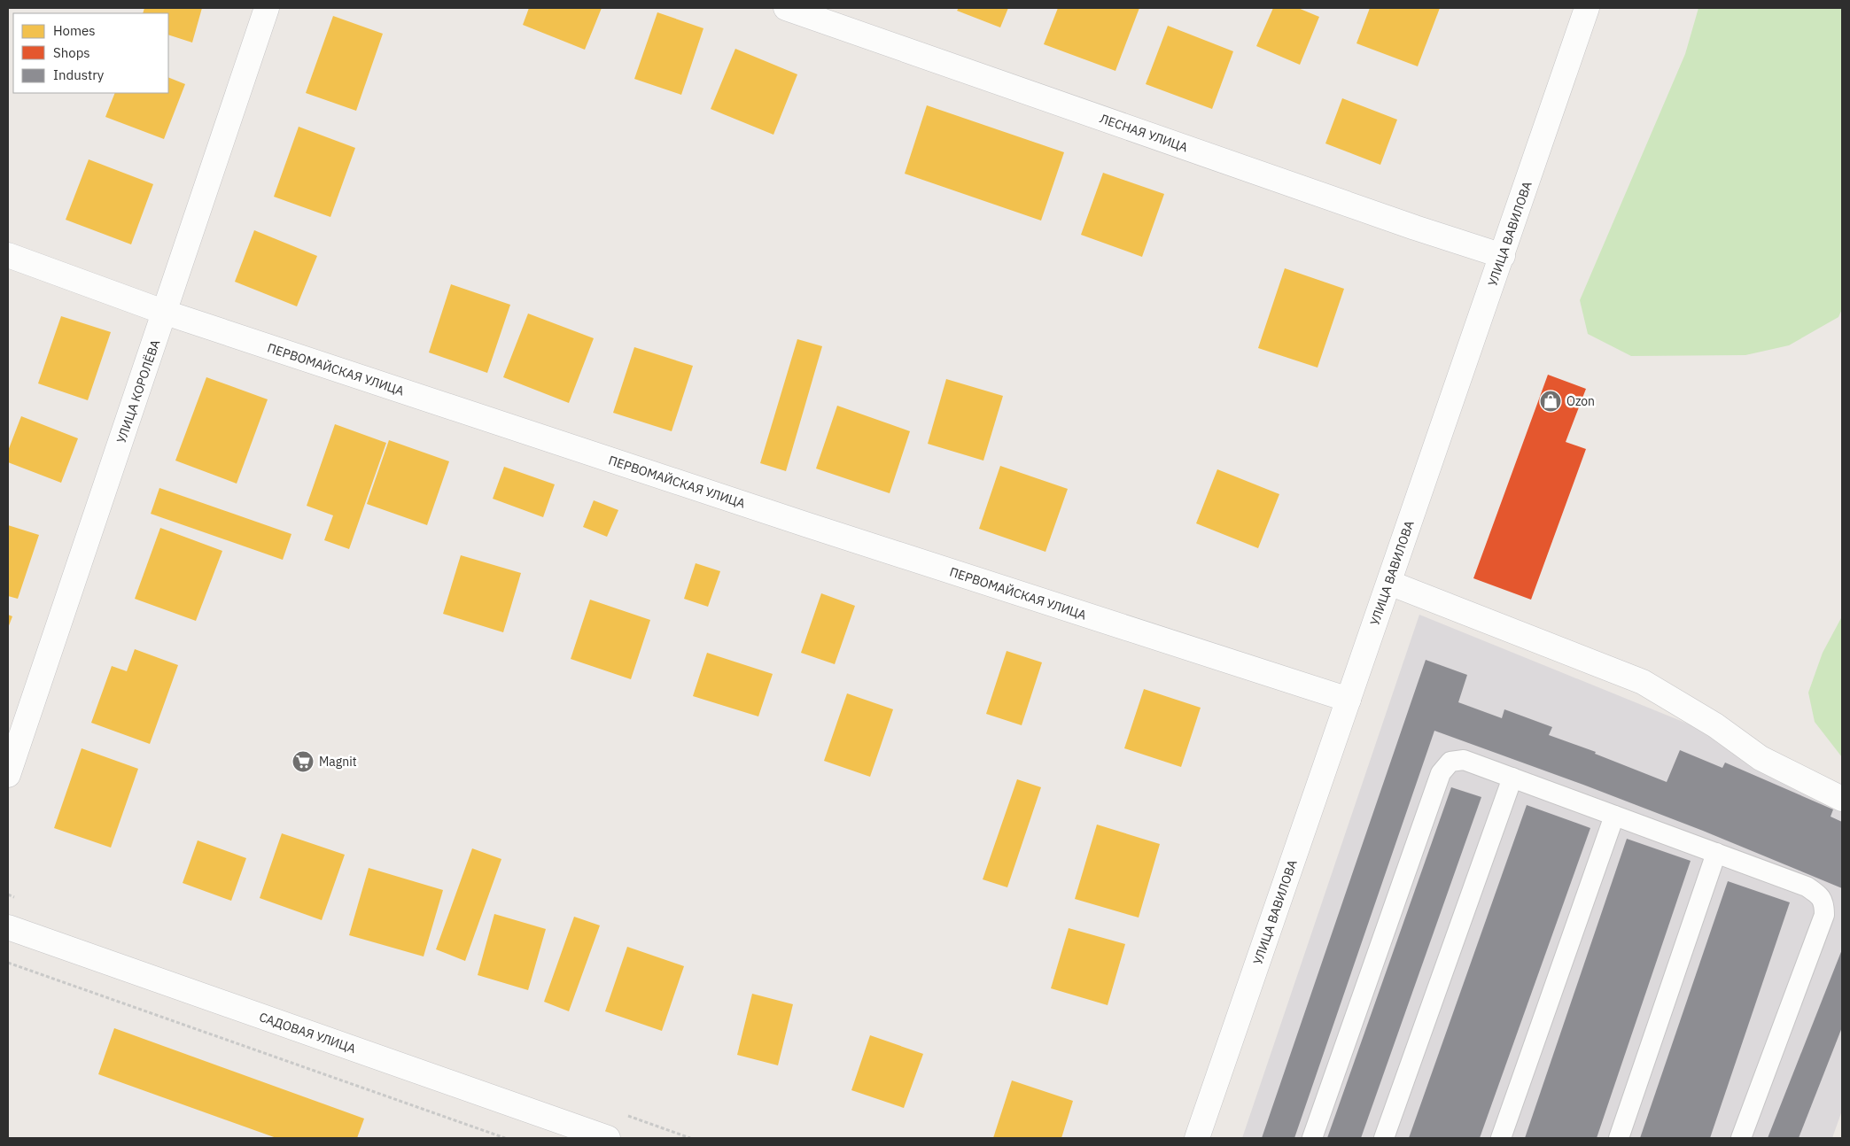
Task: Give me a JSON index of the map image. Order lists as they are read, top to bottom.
{
  "streets": {
    "street": [
      "ЛЕСНАЯ УЛИЦА",
      "УЛИЦА ВАВИЛОВА",
      "ПЕРВОМАЙСКАЯ УЛИЦА",
      "УЛИЦА КОРОЛЁВА",
      "САДОВАЯ УЛИЦА"
    ]
  },
  "crossings": [
    ["ЛЕСНАЯ УЛИЦА", "УЛИЦА ВАВИЛОВА"],
    ["УЛИЦА ВАВИЛОВА", "ПЕРВОМАЙСКАЯ УЛИЦА"],
    ["ПЕРВОМАЙСКАЯ УЛИЦА", "УЛИЦА КОРОЛЁВА"]
  ],
  "places": {
    "shop": ["Ozon"],
    "supermarket": ["Magnit"]
  },
  "legend": ["Homes", "Shops", "Industry"]
}
